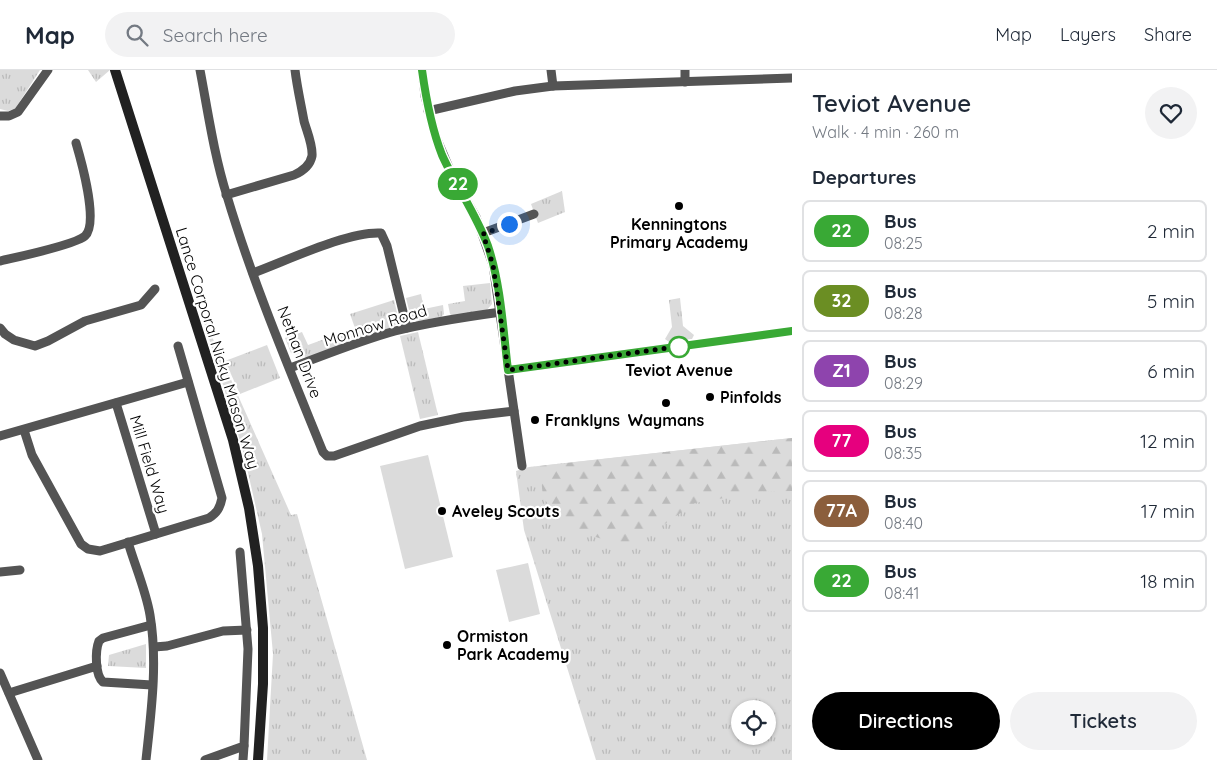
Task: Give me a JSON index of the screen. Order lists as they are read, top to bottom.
{
  "streets": {
    "main road": ["Lance Corporal Nicky Mason Way"],
    "street": ["Monnow Road", "Nethan Drive", "Mill Field Way"]
  },
  "crossings": [
    ["Monnow Road", "Nethan Drive"]
  ],
  "places": [
    "Kenningtons Primary Academy",
    "Teviot Avenue",
    "Pinfolds",
    "Waymans",
    "Franklyns",
    "Aveley Scouts",
    "Ormiston Park Academy"
  ],
  "lines": ["bus line 22"],
  "page": {
    "header": "Map",
    "search": "Search here",
    "nav": ["Map", "Layers", "Share"],
    "on_map": "22",
    "heading": [
      ["Teviot Avenue", "Walk · 4 min · 260 m"],
      "Departures"
    ],
    "list": [
      {
        "mark": "22",
        "name": "Bus",
        "note": "08:25",
        "value": "2 min"
      },
      {
        "mark": "32",
        "name": "Bus",
        "note": "08:28",
        "value": "5 min"
      },
      {
        "mark": "Z1",
        "name": "Bus",
        "note": "08:29",
        "value": "6 min"
      },
      {
        "mark": "77",
        "name": "Bus",
        "note": "08:35",
        "value": "12 min"
      },
      {
        "mark": "77A",
        "name": "Bus",
        "note": "08:40",
        "value": "17 min"
      },
      {
        "mark": "22",
        "name": "Bus",
        "note": "08:41",
        "value": "18 min"
      }
    ],
    "buttons": ["Directions", "Tickets"]
  }
}
